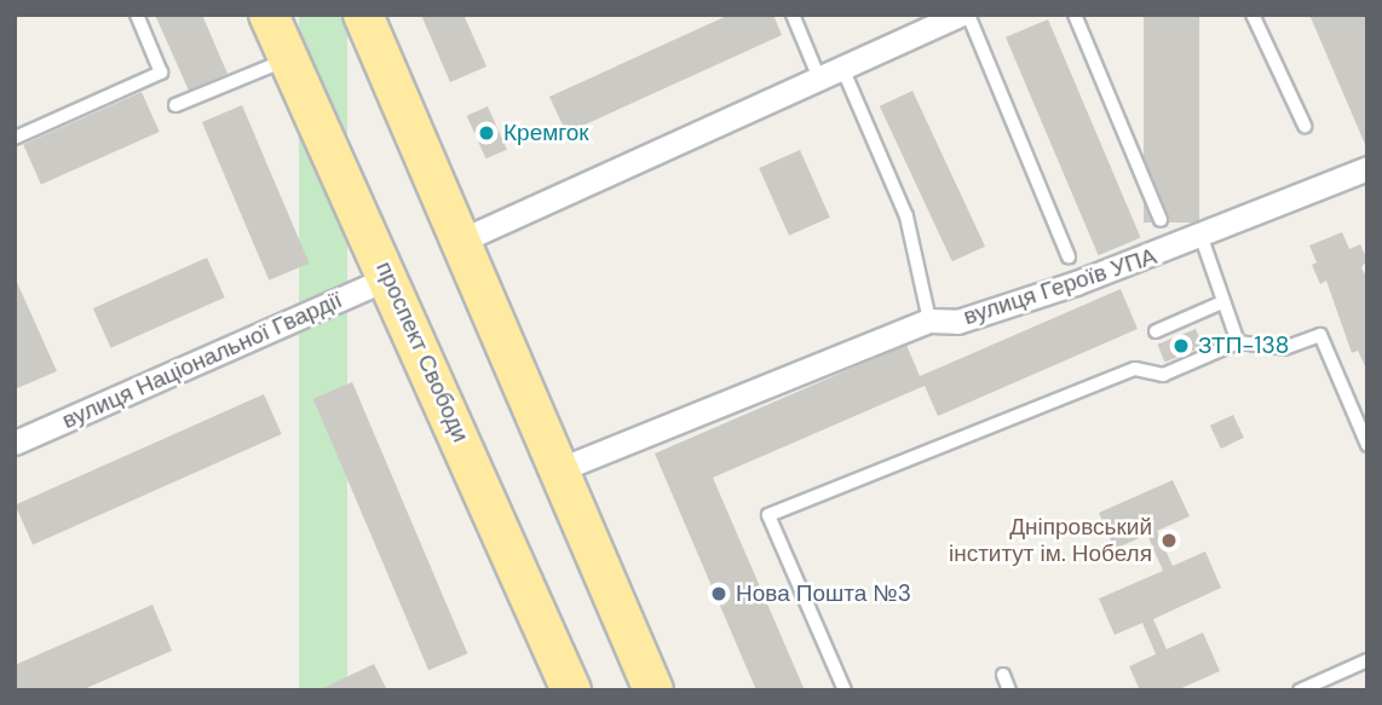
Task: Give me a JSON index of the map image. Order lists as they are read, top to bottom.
{
  "streets": {
    "highway": ["проспект Свободи"],
    "street": ["вулиця Героїв УПА", "вулиця Національної Гвардії"]
  },
  "crossings": [
    ["проспект Свободи", "вулиця Національної Гвардії"]
  ],
  "places": [
    "Кремгок",
    "ЗТП-138",
    "Дніпровський інститут ім. Нобеля",
    "Нова Пошта №3"
  ]
}
